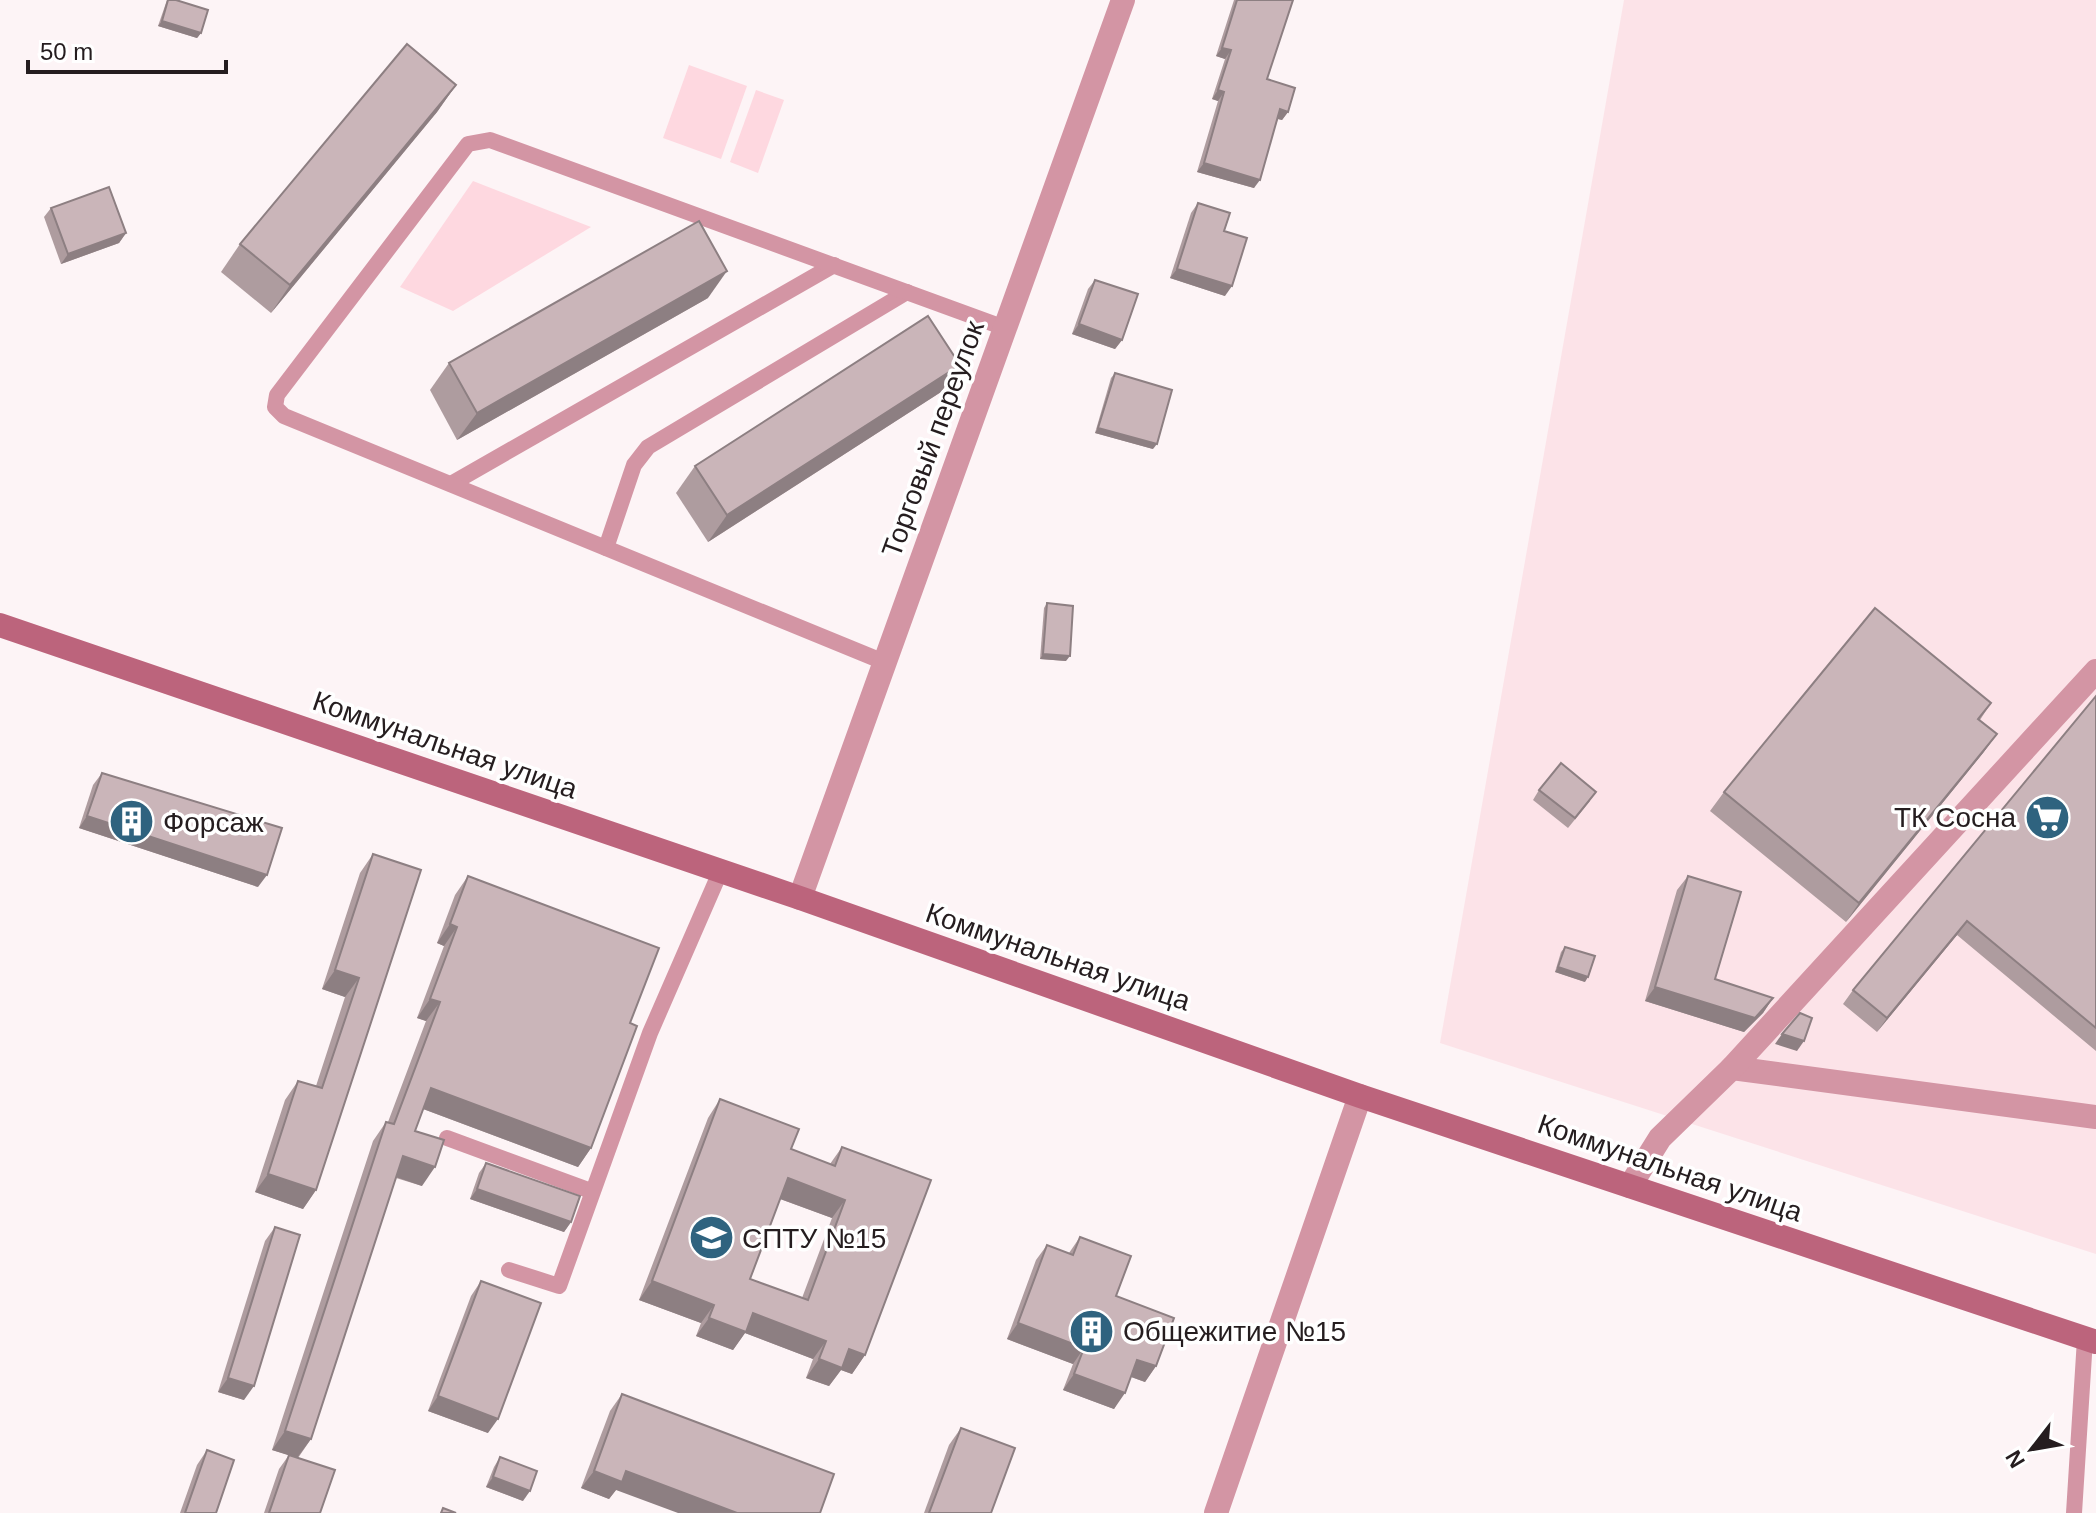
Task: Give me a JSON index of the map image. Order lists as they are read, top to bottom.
{
  "streets": {
    "main road": ["Коммунальная улица"],
    "street": ["Торговый переулок"]
  },
  "crossings": [
    ["Торговый переулок", "Коммунальная улица"]
  ],
  "places": {
    "supermarket": ["ТК Сосна"],
    "building": ["Форсаж", "Общежитие №15"],
    "school or university": ["СПТУ №15"]
  },
  "scale_bar": "50 m",
  "north": "bottom left"
}
